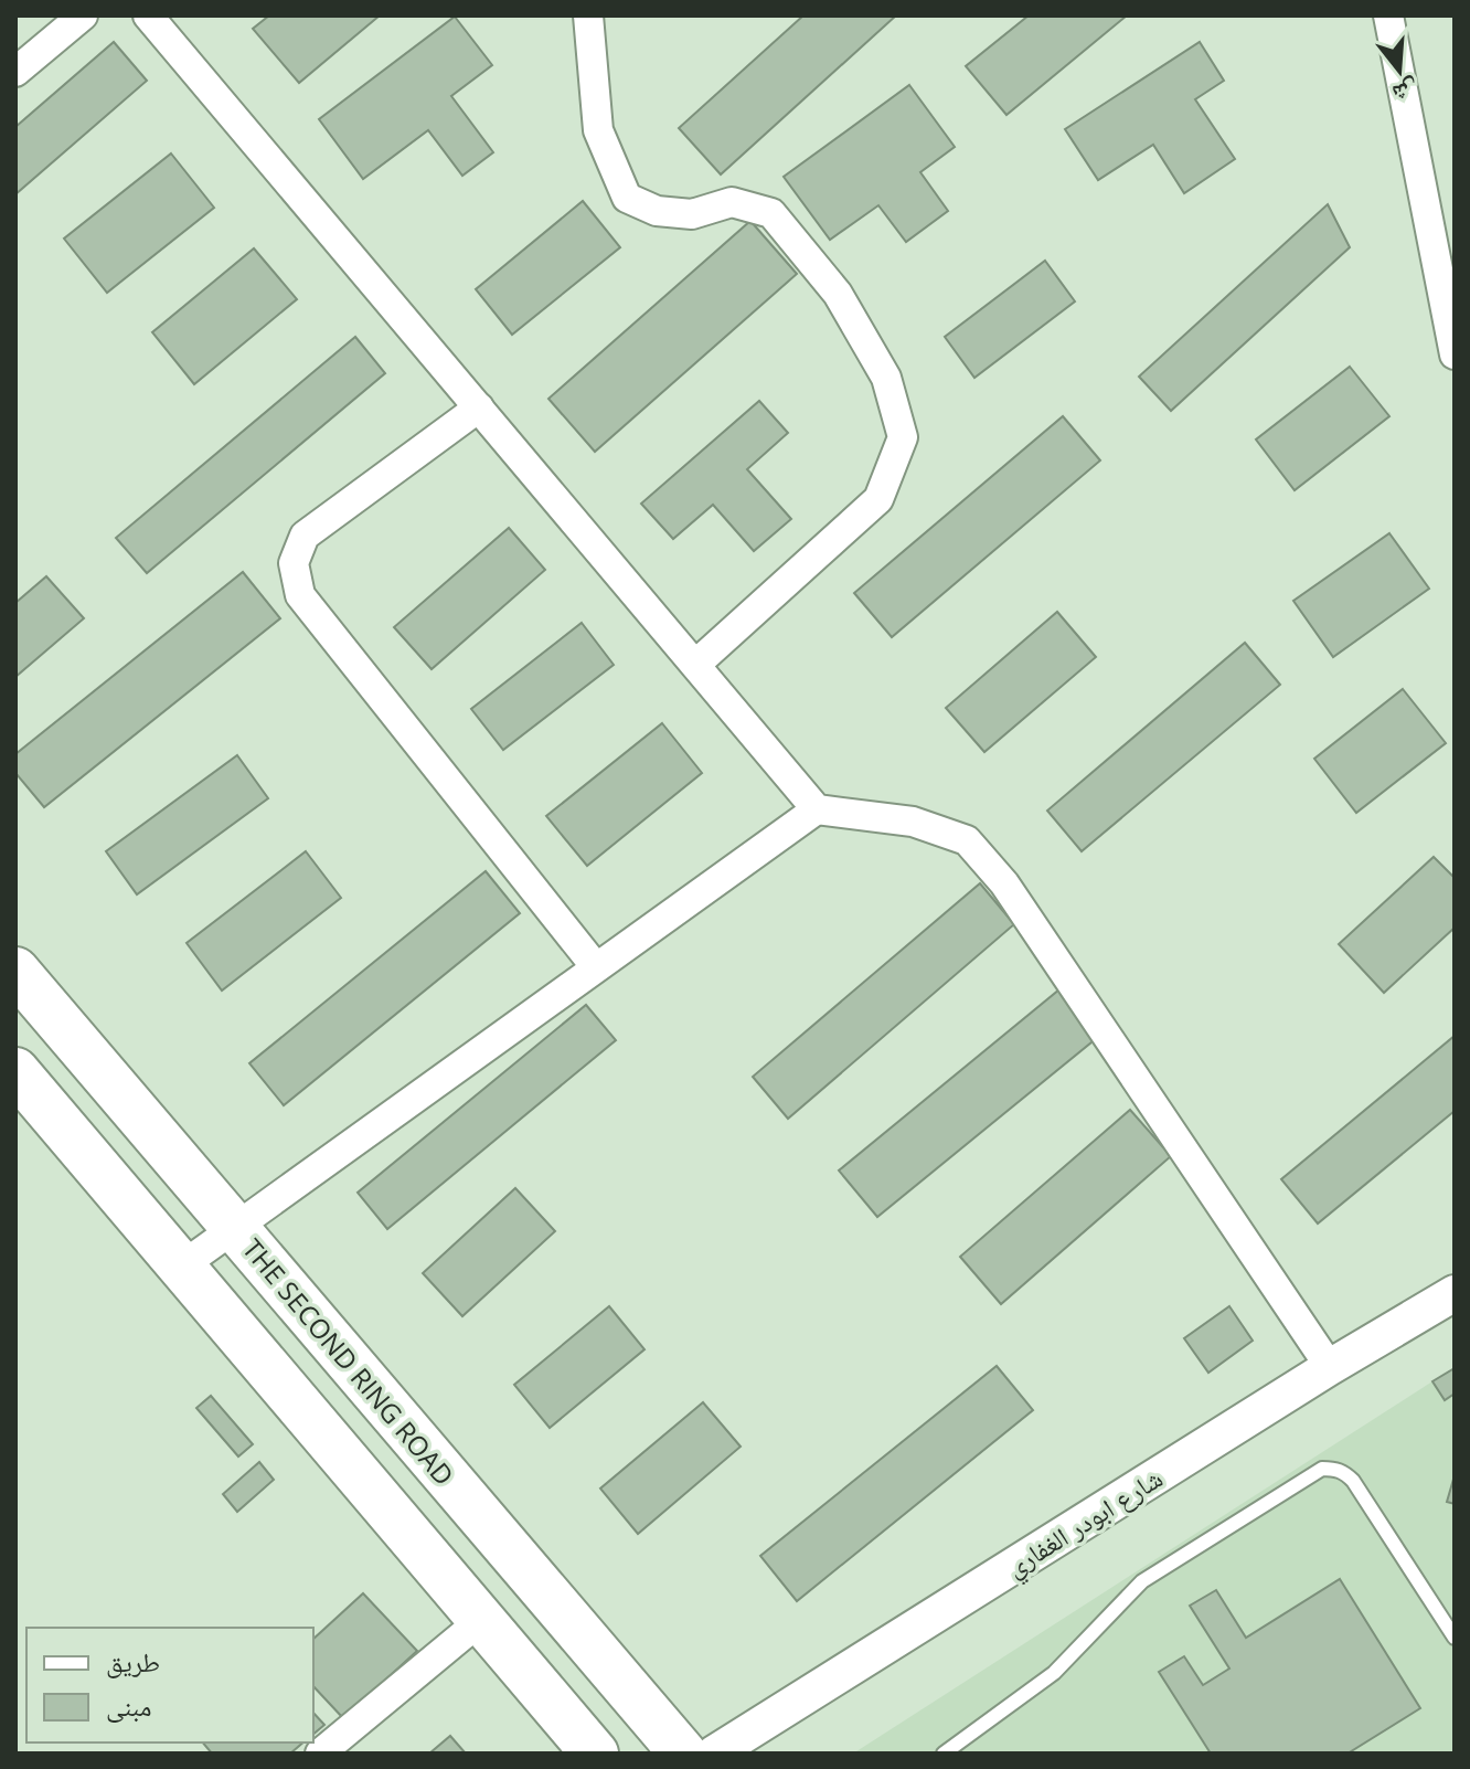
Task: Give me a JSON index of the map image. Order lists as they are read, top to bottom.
{
  "streets": {
    "highway": ["THE SECOND RING ROAD"],
    "street": ["شارع ابودر الغفاري"]
  },
  "legend": ["طريق", "مبنى"],
  "north": "bottom"
}
